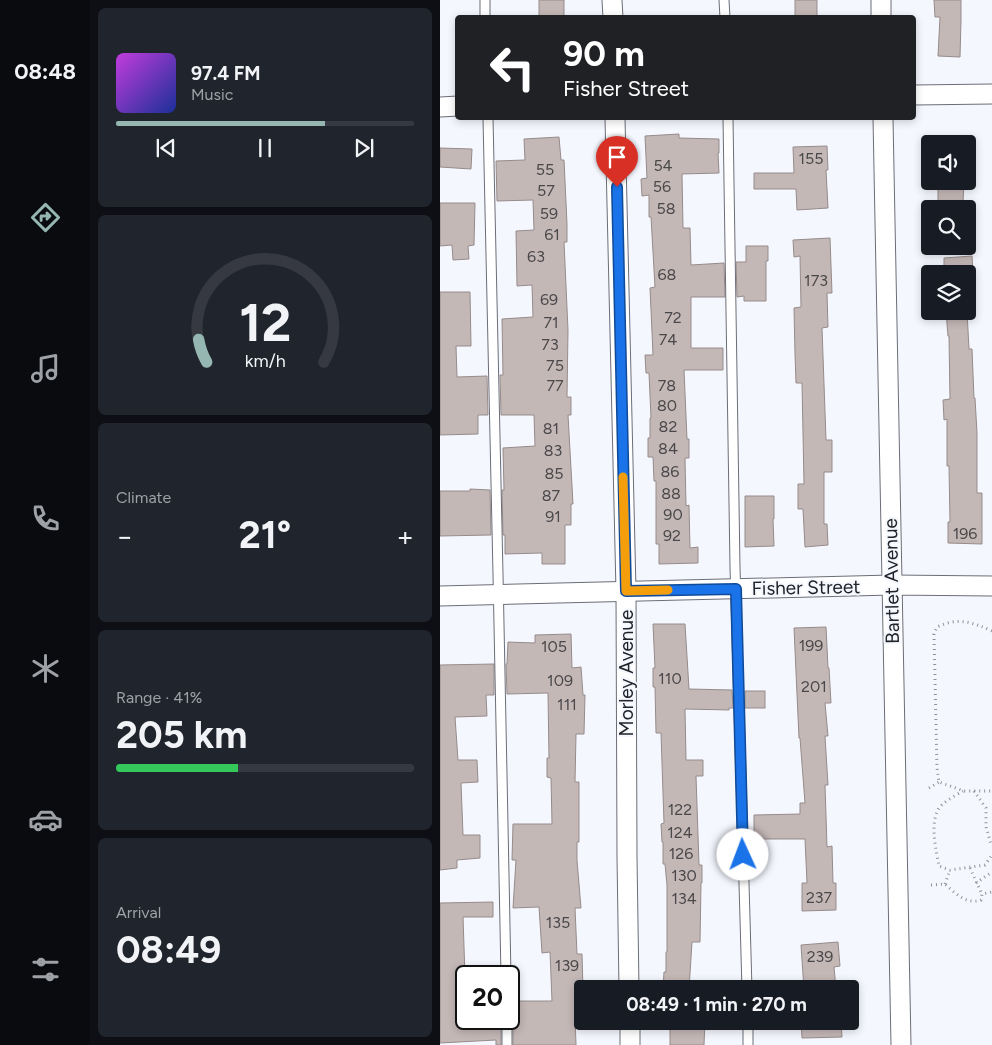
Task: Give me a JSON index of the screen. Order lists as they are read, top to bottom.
{
  "streets": {
    "street": ["Bartlet Avenue", "Fisher Street", "Morley Avenue"]
  },
  "crossings": [
    ["Bartlet Avenue", "Fisher Street"],
    ["Fisher Street", "Morley Avenue"]
  ],
  "house_numbers": [
    "155",
    "54",
    "55",
    "56",
    "57",
    "58",
    "59",
    "61",
    "63",
    "68",
    "173",
    "69",
    "72",
    "71",
    "74",
    "73",
    "75",
    "77",
    "78",
    "80",
    "82",
    "81",
    "84",
    "83",
    "86",
    "85",
    "88",
    "87",
    "90",
    "91",
    "196",
    "92",
    "199",
    "105",
    "110",
    "109",
    "201",
    "111",
    "122",
    "124",
    "126",
    "130",
    "237",
    "134",
    "135",
    "239",
    "139"
  ],
  "page": {
    "tabs": "08:48",
    "turn": ["90 m", "Fisher Street"],
    "song": ["97.4 FM", "Music"],
    "tile": [
      "Climate",
      ["Range · 41%", "205 km"],
      ["Arrival", "08:49"]
    ],
    "heat": ["−", "21°", "+"],
    "limit": "20",
    "trip": "08:49 · 1 min · 270 m",
    "gauge": ["12", "km/h"]
  }
}
